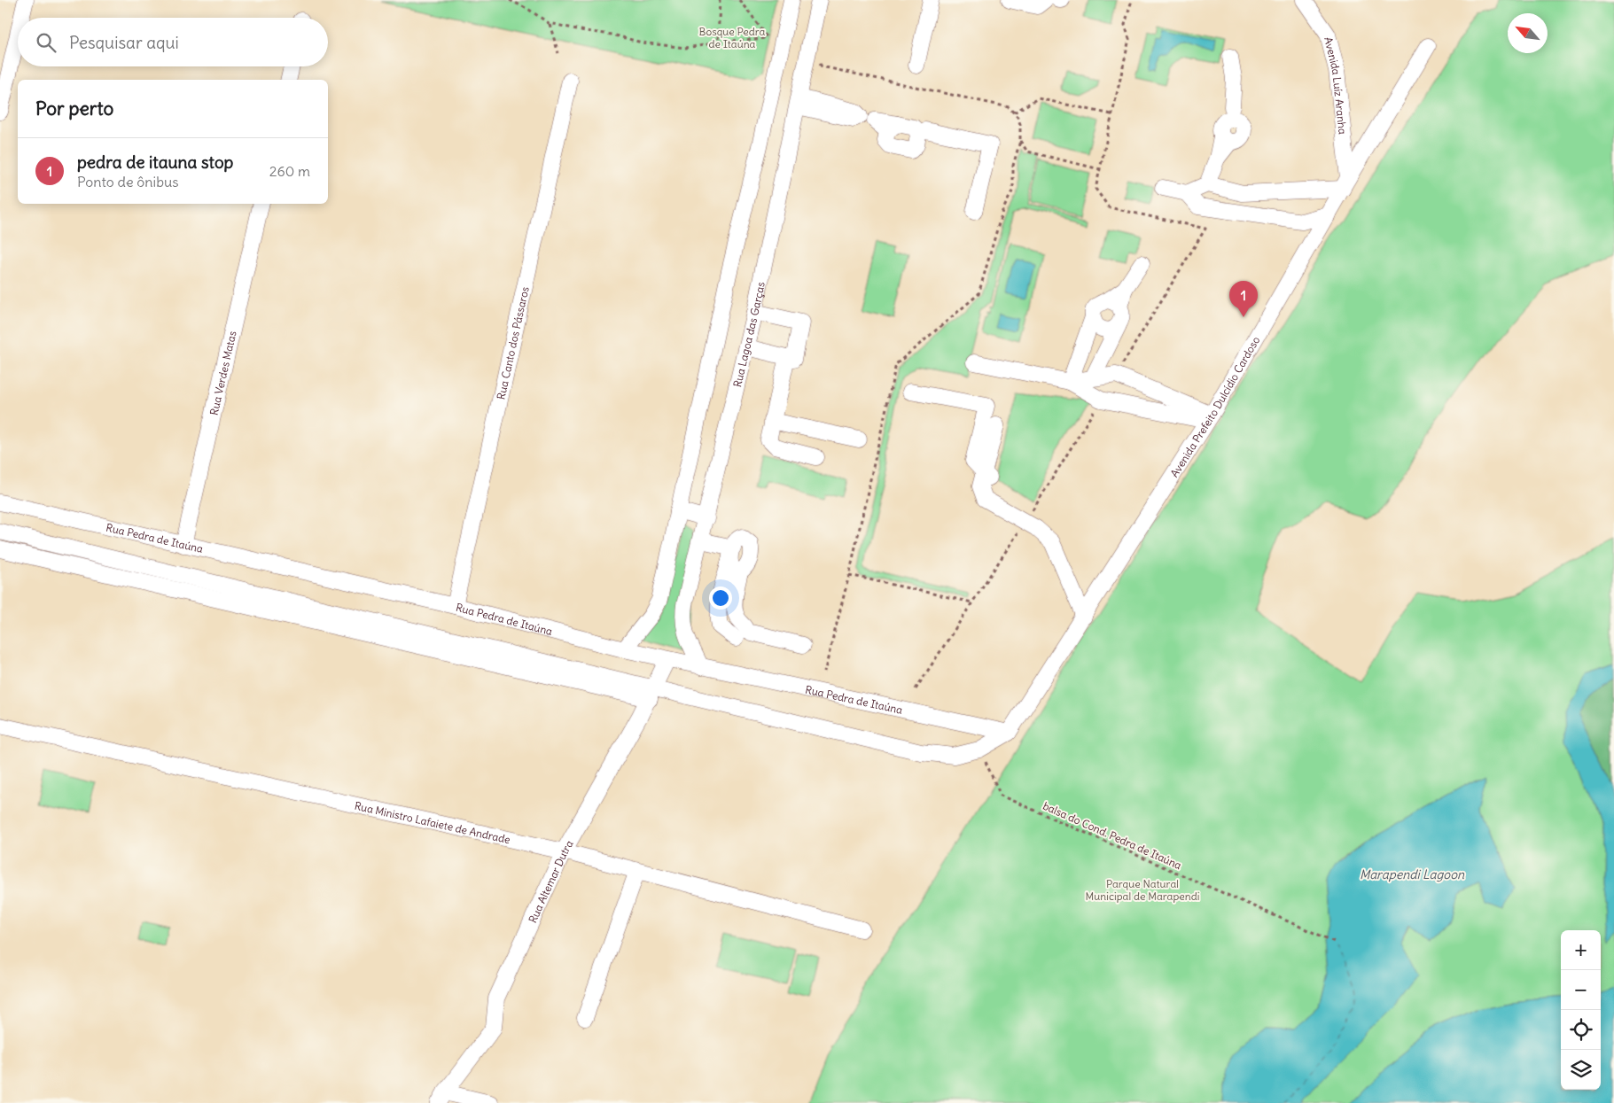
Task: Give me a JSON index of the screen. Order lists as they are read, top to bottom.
{
  "streets": {
    "street": [
      "Avenida Luíz Aranha",
      "Rua Lagoa das Garças",
      "Rua Canto dos Pássaros",
      "Rua Verdes Matas",
      "Avenida Prefeito Dulcídio Cardoso",
      "Rua Pedra de Itaúna",
      "Rua Ministro Lafaiete de Andrade",
      "Rua Altemar Dutra"
    ],
    "path": ["balsa do Cond. Pedra de Itaúna"]
  },
  "crossings": [
    ["Avenida Luíz Aranha", "Avenida Prefeito Dulcídio Cardoso"],
    ["Rua Lagoa das Garças", "Rua Pedra de Itaúna"],
    ["Rua Canto dos Pássaros", "Rua Pedra de Itaúna"],
    ["Rua Verdes Matas", "Rua Pedra de Itaúna"],
    ["Avenida Prefeito Dulcídio Cardoso", "Rua Pedra de Itaúna"],
    ["Avenida Prefeito Dulcídio Cardoso", "balsa do Cond. Pedra de Itaúna"],
    ["Rua Pedra de Itaúna", "Rua Altemar Dutra"],
    ["Rua Ministro Lafaiete de Andrade", "Rua Altemar Dutra"]
  ],
  "water": ["Marapendi Lagoon"],
  "parks": ["Bosque Pedra de Itaúna", "Parque Natural Municipal de Marapendi"],
  "north": "top left",
  "page": {
    "search": "Pesquisar aqui",
    "heading": "Por perto",
    "list": [
      {
        "mark": "1",
        "name": "pedra de itauna stop",
        "note": "Ponto de ônibus",
        "value": "260 m"
      }
    ],
    "pins": "1",
    "map_buttons": ["+", "−"]
  }
}
